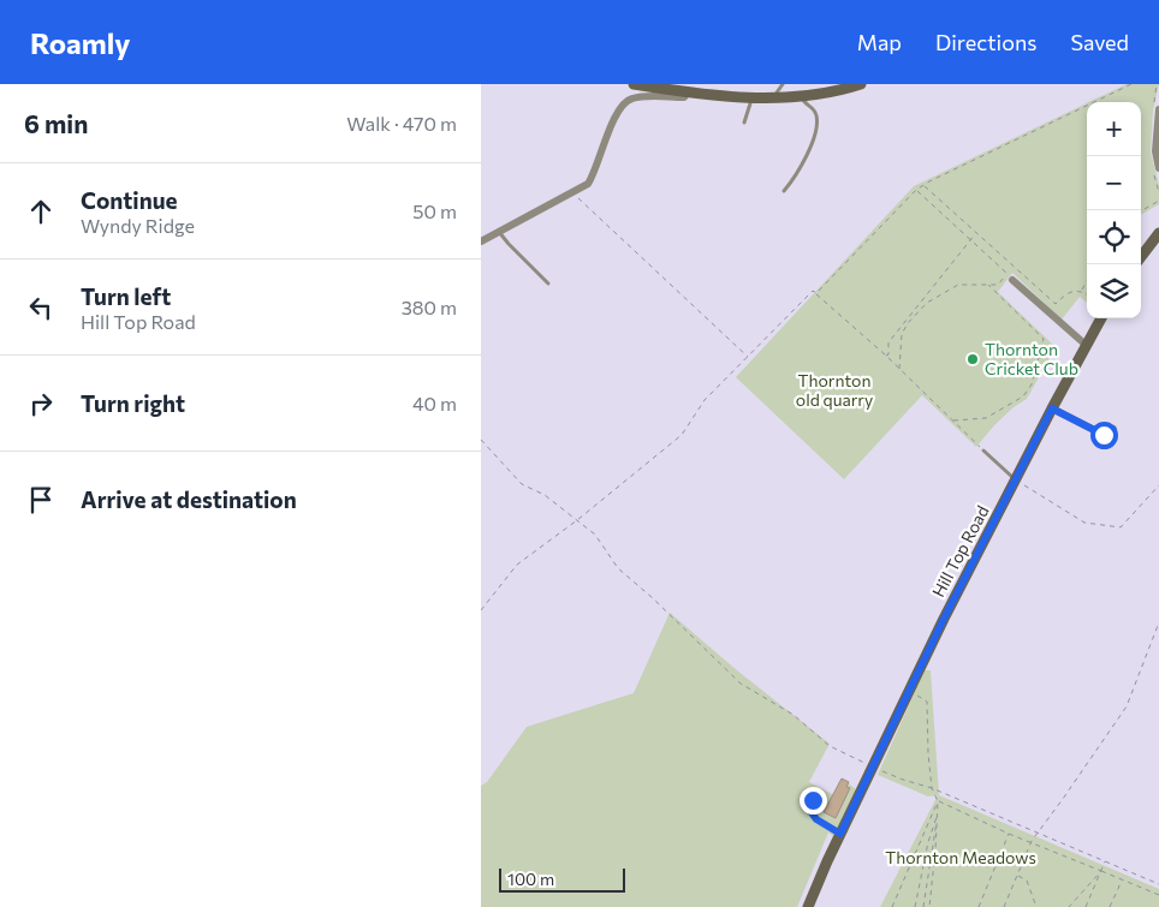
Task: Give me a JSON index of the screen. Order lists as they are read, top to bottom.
{
  "streets": {
    "street": ["Hill Top Road"]
  },
  "parks": ["Thornton old quarry", "Thornton Meadows"],
  "places": ["Thornton Cricket Club"],
  "scale_bar": "100 m",
  "page": {
    "header": "Roamly",
    "nav": ["Map", "Directions", "Saved"],
    "heading": ["6 min", "Walk · 470 m"],
    "map_buttons": ["+", "−"],
    "list": [
      ["Continue", "Wyndy Ridge", "50 m"],
      ["Turn left", "Hill Top Road", "380 m"],
      ["Turn right", "40 m"],
      "Arrive at destination"
    ],
    "scale": "100 m"
  }
}
